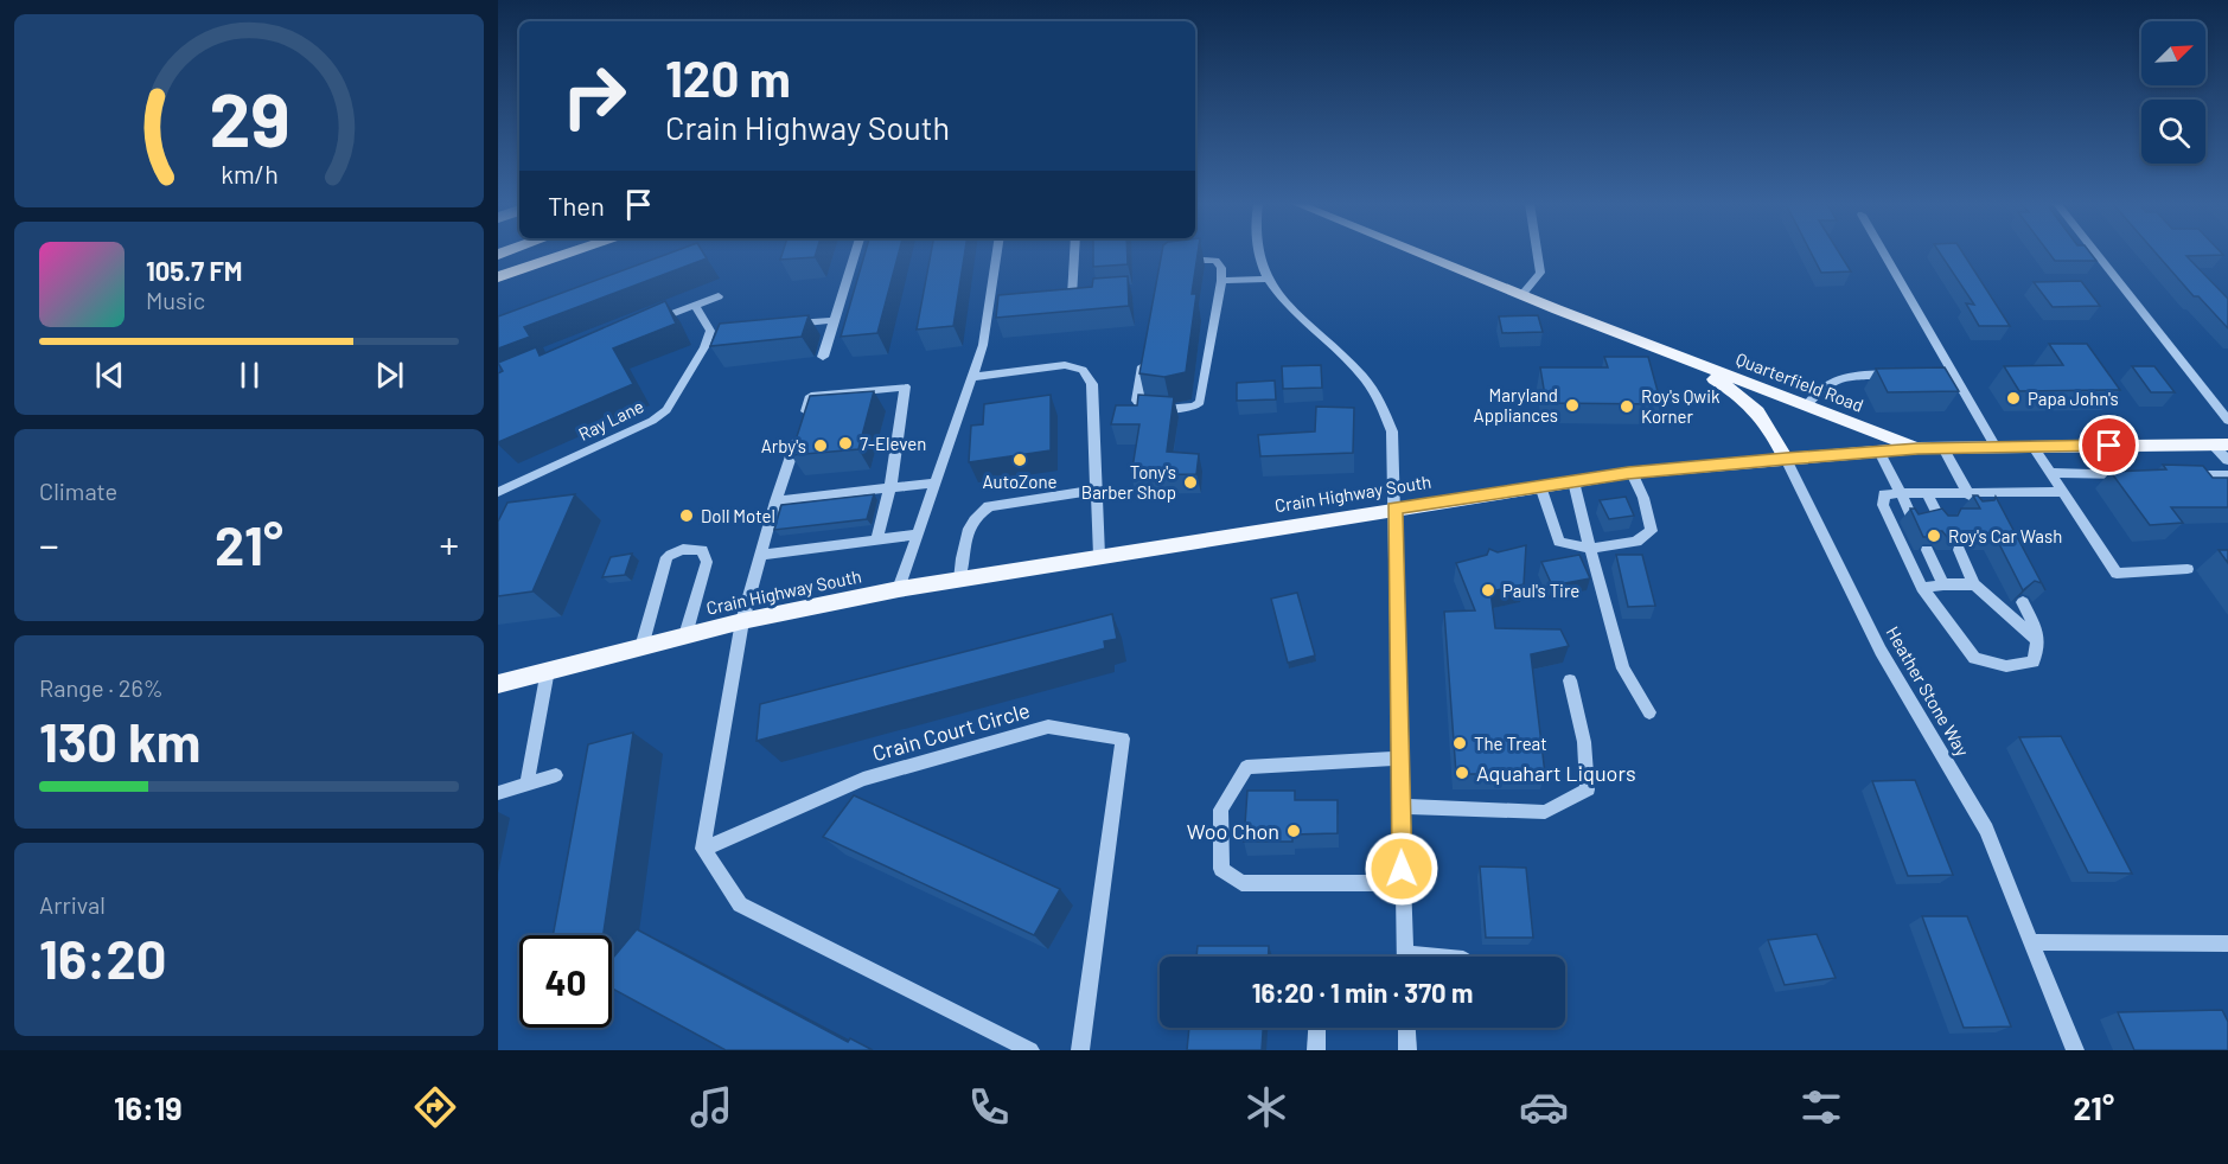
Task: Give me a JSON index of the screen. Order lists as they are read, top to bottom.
{
  "streets": {
    "main road": ["Quarterfield Road", "Crain Highway South"],
    "street": ["Ray Lane", "Heather Stone Way", "Crain Court Circle"]
  },
  "crossings": [
    ["Quarterfield Road", "Crain Highway South"],
    ["Quarterfield Road", "Heather Stone Way"],
    ["Crain Highway South", "Heather Stone Way"]
  ],
  "places": [
    "Papa John's",
    "Maryland Appliances",
    "Roy's Qwik Korner",
    "7-Eleven",
    "Arby's",
    "AutoZone",
    "Tony's Barber Shop",
    "Doll Motel",
    "Roy's Car Wash",
    "Paul's Tire",
    "The Treat",
    "Aquahart Liquors",
    "Woo Chon"
  ],
  "north": "top right",
  "page": {
    "turn": ["120 m", "Crain Highway South"],
    "then": "Then",
    "song": ["105.7 FM", "Music"],
    "tile": [
      "Climate",
      ["Range · 26%", "130 km"],
      ["Arrival", "16:20"]
    ],
    "heat": ["−", "21°", "+"],
    "limit": "40",
    "trip": "16:20 · 1 min · 370 m",
    "tabs": ["16:19", "21°"],
    "gauge": ["29", "km/h"]
  }
}
